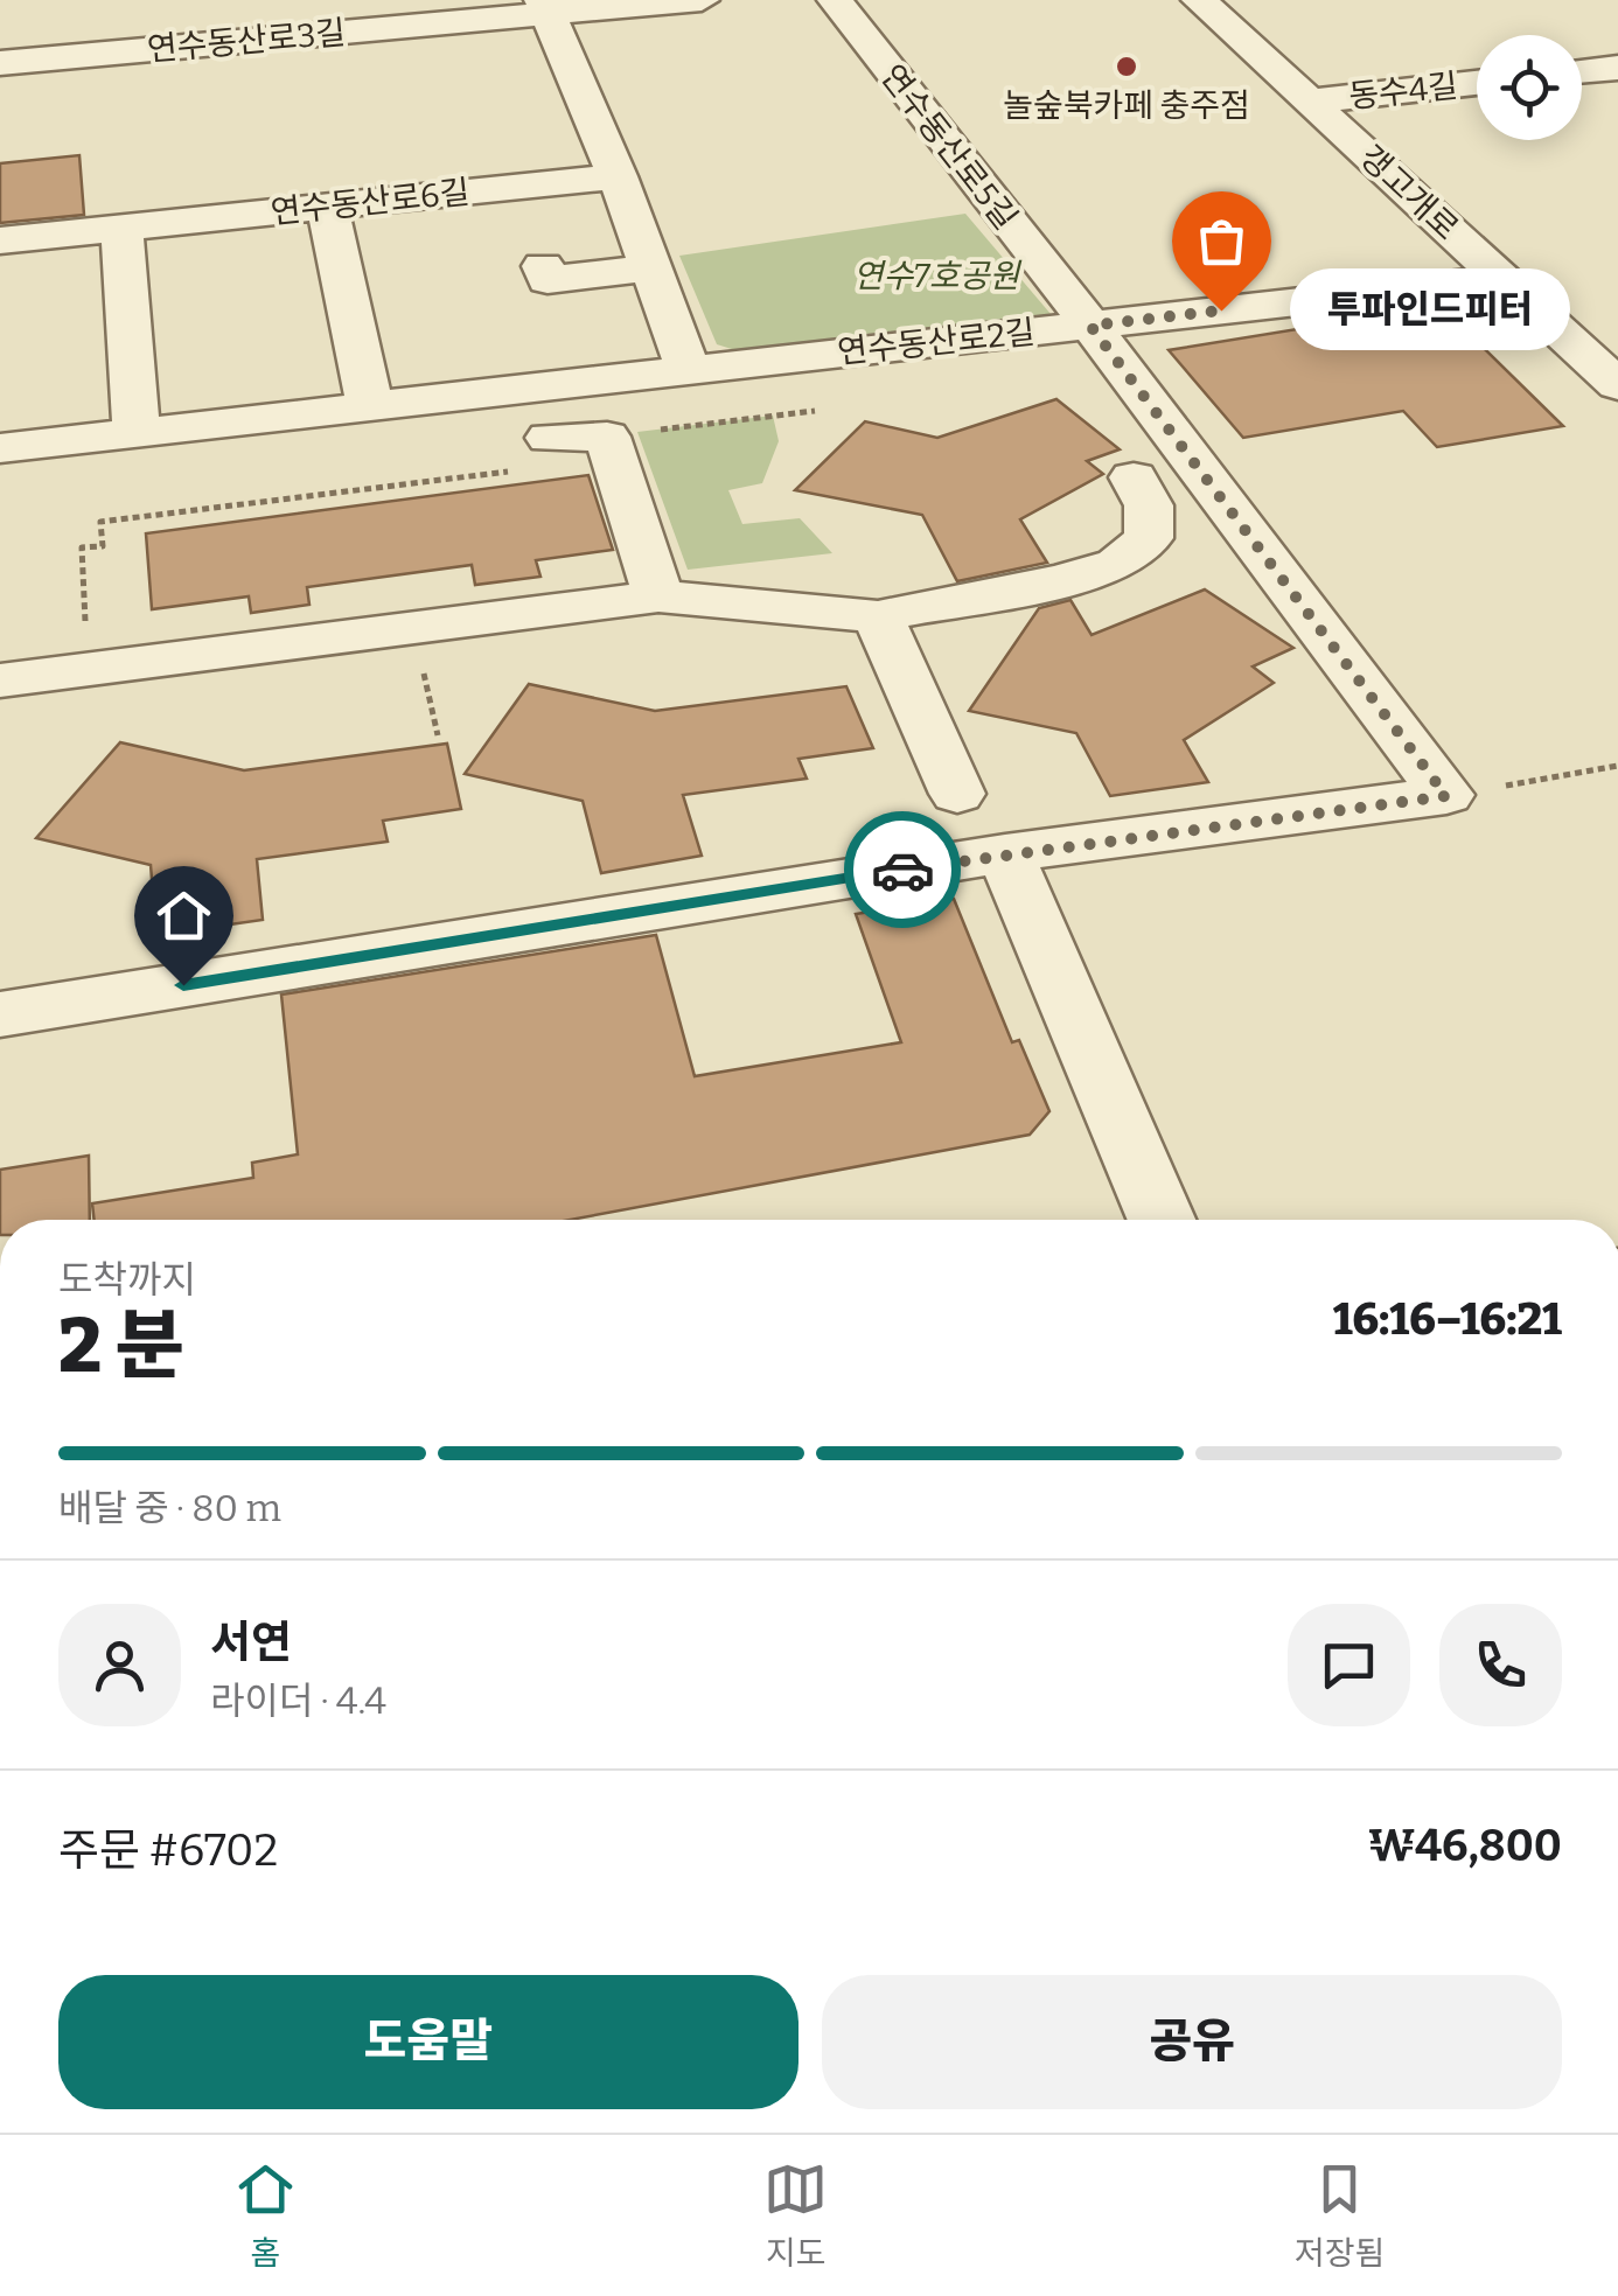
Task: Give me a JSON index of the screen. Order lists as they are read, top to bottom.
{
  "streets": {
    "street": [
      "연수동산로3길",
      "동수4길",
      "연수동산로5길",
      "갱고개로",
      "연수동산로6길",
      "연수동산로2길"
    ]
  },
  "crossings": [
    ["동수4길", "갱고개로"],
    ["연수동산로5길", "연수동산로2길"],
    ["갱고개로", "연수동산로2길"]
  ],
  "parks": ["연수7호공원"],
  "places": ["놀숲북카페 충주점", "투파인드피터"],
  "page": {
    "bubble": "투파인드피터",
    "heading": ["2 분", "도착까지", "16:16–16:21"],
    "panel": [
      "서연",
      "라이더 · 4.4",
      "주문 #6702",
      "₩46,800"
    ],
    "bar": "배달 중 · 80 m",
    "buttons": ["도움말", "공유"],
    "tabs": ["홈", "지도", "저장됨"]
  }
}
